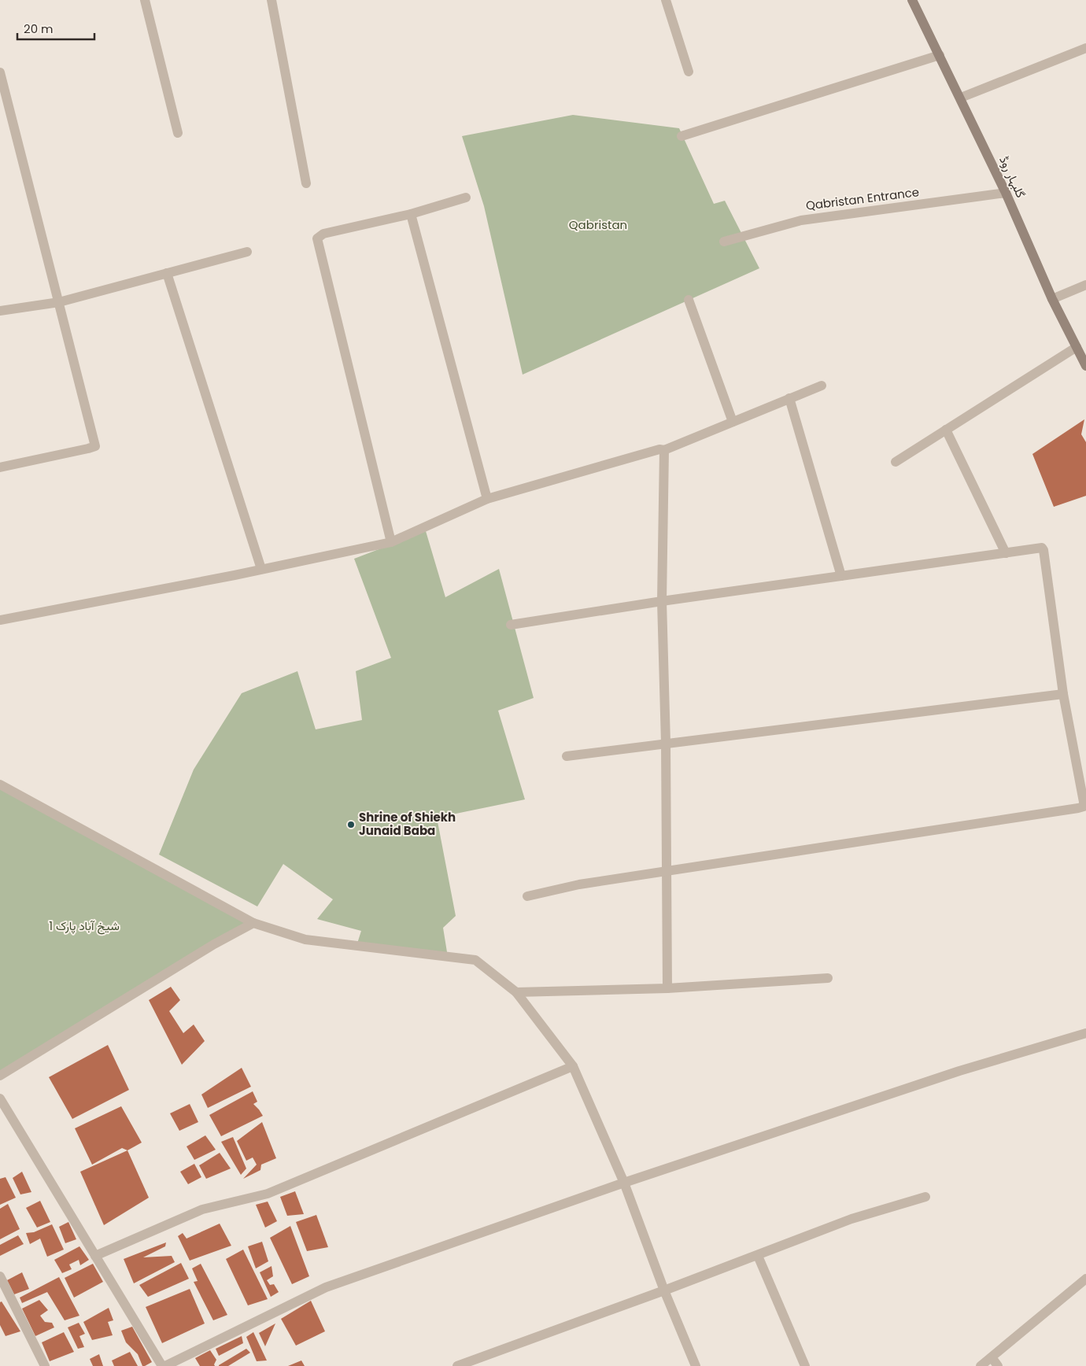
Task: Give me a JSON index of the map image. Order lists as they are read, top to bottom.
{
  "streets": {
    "main road": ["گلبہار روڈ"],
    "street": ["Qabristan Entrance"]
  },
  "crossings": [
    ["گلبہار روڈ", "Qabristan Entrance"]
  ],
  "parks": ["Qabristan", "شیخ آباد پارک 1"],
  "places": ["Shrine of Shiekh Junaid Baba"],
  "scale_bar": "20 m"
}
